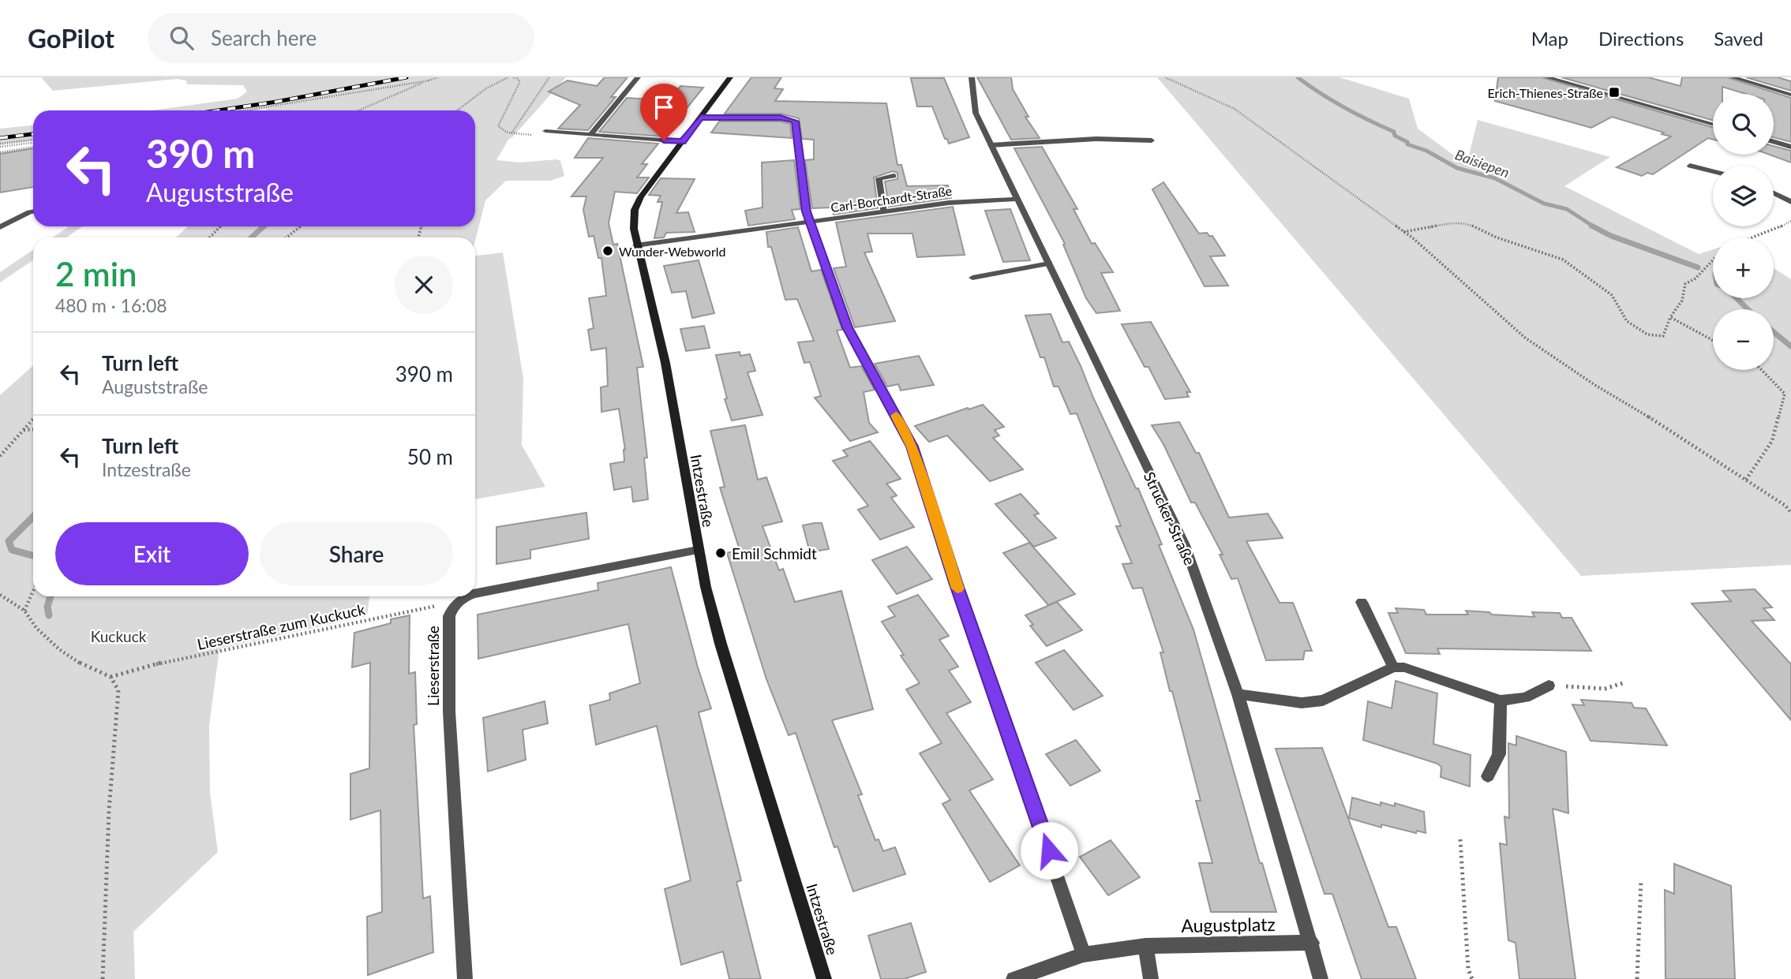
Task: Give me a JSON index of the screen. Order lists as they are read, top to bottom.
{
  "streets": {
    "main road": ["Intzestraße"],
    "street": [
      "Carl-Borchardt-Straße",
      "Strucker Straße",
      "Lieserstraße",
      "Augustplatz"
    ],
    "path": ["Lieserstraße zum Kuckuck"]
  },
  "crossings": [
    ["Carl-Borchardt-Straße", "Intzestraße"],
    ["Carl-Borchardt-Straße", "Strucker Straße"],
    ["Strucker Straße", "Augustplatz"],
    ["Lieserstraße zum Kuckuck", "Lieserstraße"]
  ],
  "water": ["Baisiepen"],
  "parks": ["Kuckuck"],
  "places": {
    "transit": ["Erich-Thienes-Straße"],
    "other": ["Wunder-Webworld", "Emil Schmidt"]
  },
  "page": {
    "header": "GoPilot",
    "search": "Search here",
    "nav": ["Map", "Directions", "Saved"],
    "map_buttons": ["+", "−"],
    "turn": ["390 m", "Auguststraße"],
    "heading": ["2 min", "480 m · 16:08"],
    "list": [
      {
        "name": "Turn left",
        "note": "Auguststraße",
        "value": "390 m"
      },
      {
        "name": "Turn left",
        "note": "Intzestraße",
        "value": "50 m"
      }
    ],
    "buttons": ["Exit", "Share"]
  }
}
